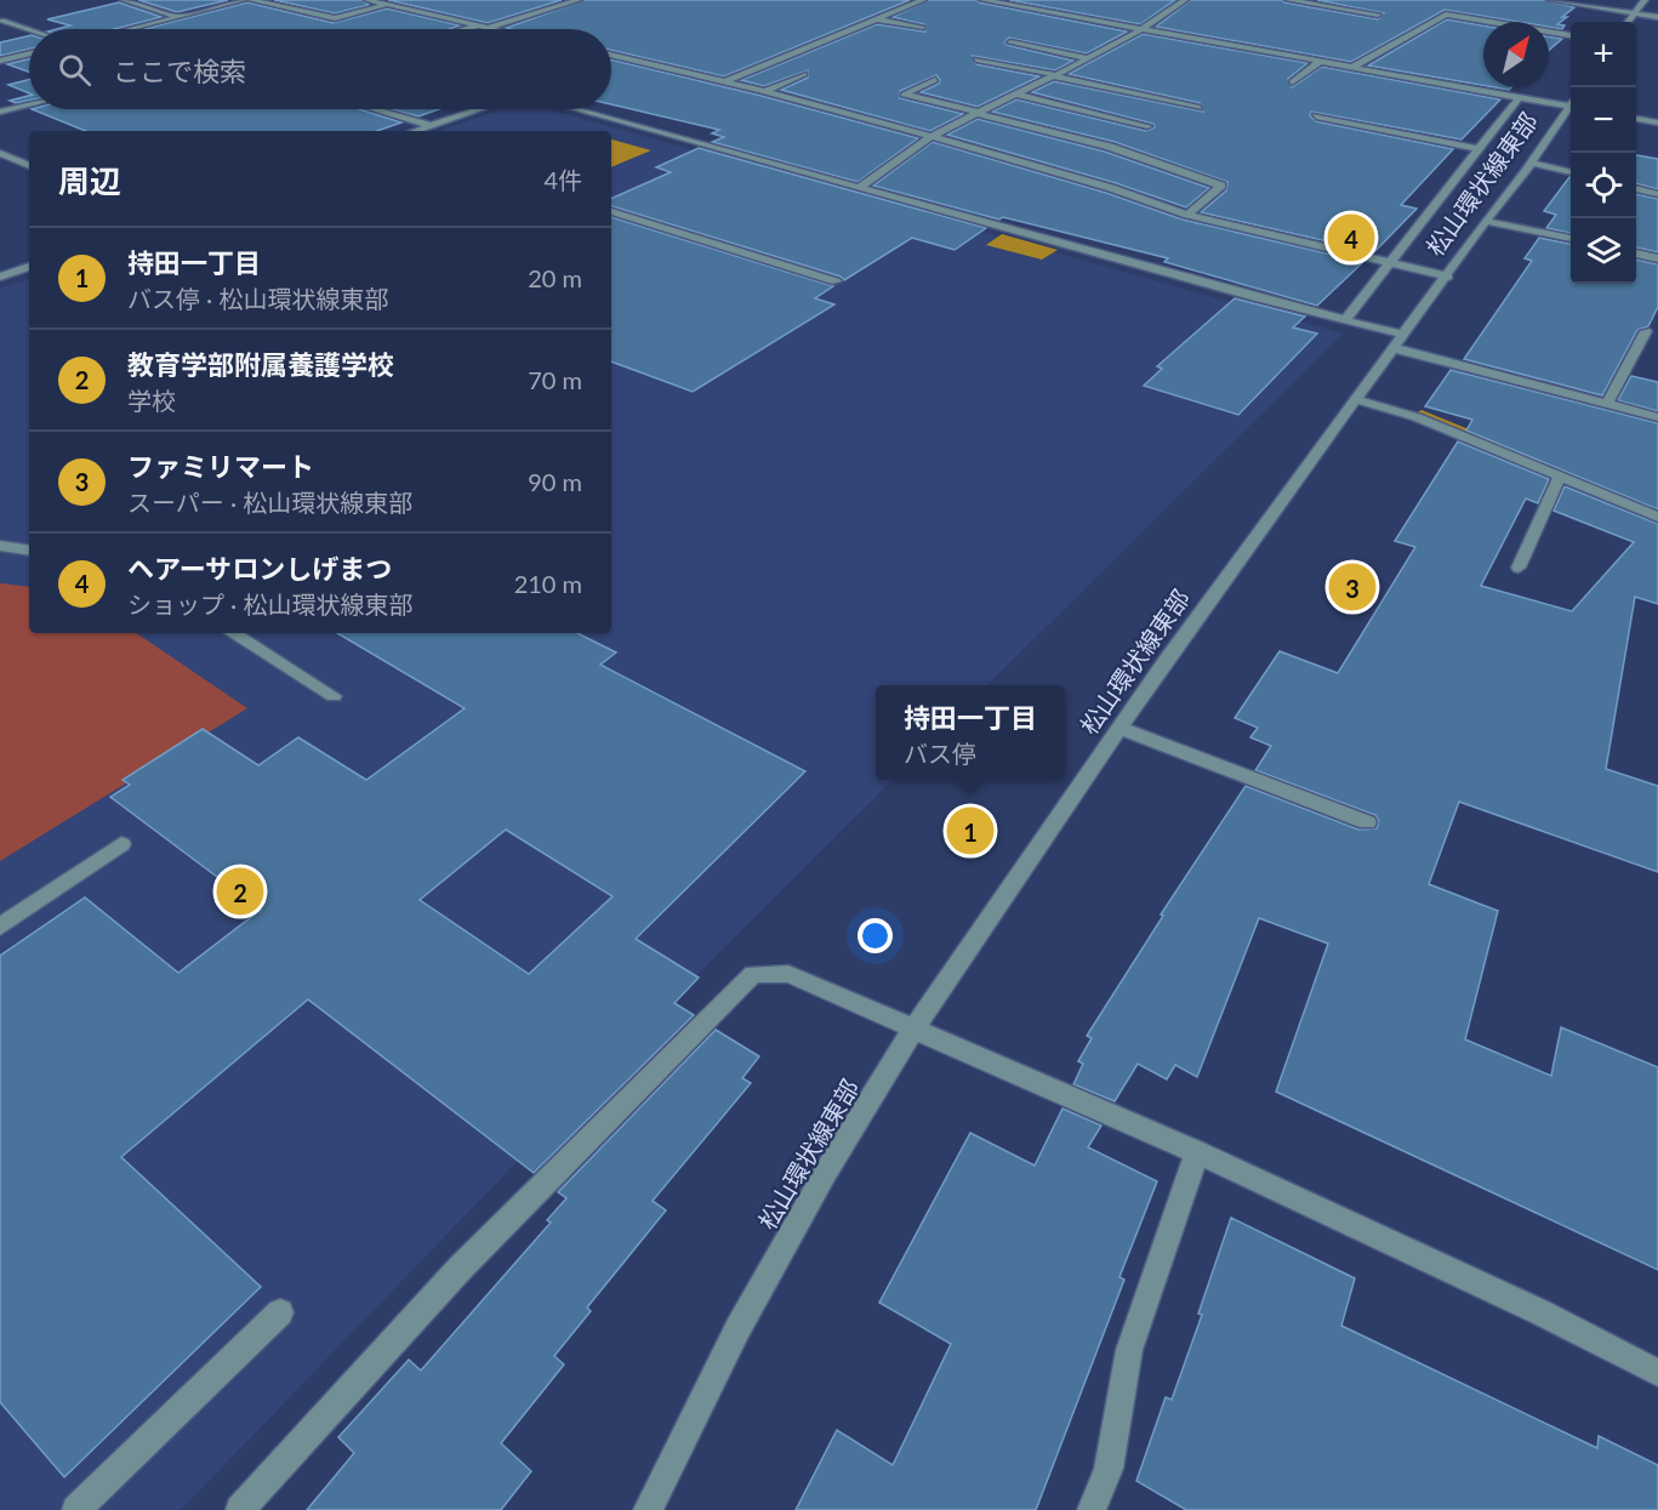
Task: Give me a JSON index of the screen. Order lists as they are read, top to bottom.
{
  "streets": {
    "street": ["松山環状線東部"]
  },
  "north": "top right",
  "page": {
    "map_buttons": ["+", "−"],
    "search": "ここで検索",
    "heading": ["周辺", "4件"],
    "pins": [
      "4",
      "3",
      "1",
      "2"
    ],
    "list": [
      {
        "mark": "1",
        "name": "持田一丁目",
        "note": "バス停 · 松山環状線東部",
        "value": "20 m"
      },
      {
        "mark": "2",
        "name": "教育学部附属養護学校",
        "note": "学校",
        "value": "70 m"
      },
      {
        "mark": "3",
        "name": "ファミリマート",
        "note": "スーパー · 松山環状線東部",
        "value": "90 m"
      },
      {
        "mark": "4",
        "name": "ヘアーサロンしげまつ",
        "note": "ショップ · 松山環状線東部",
        "value": "210 m"
      }
    ],
    "popup": ["持田一丁目", "バス停"]
  }
}
